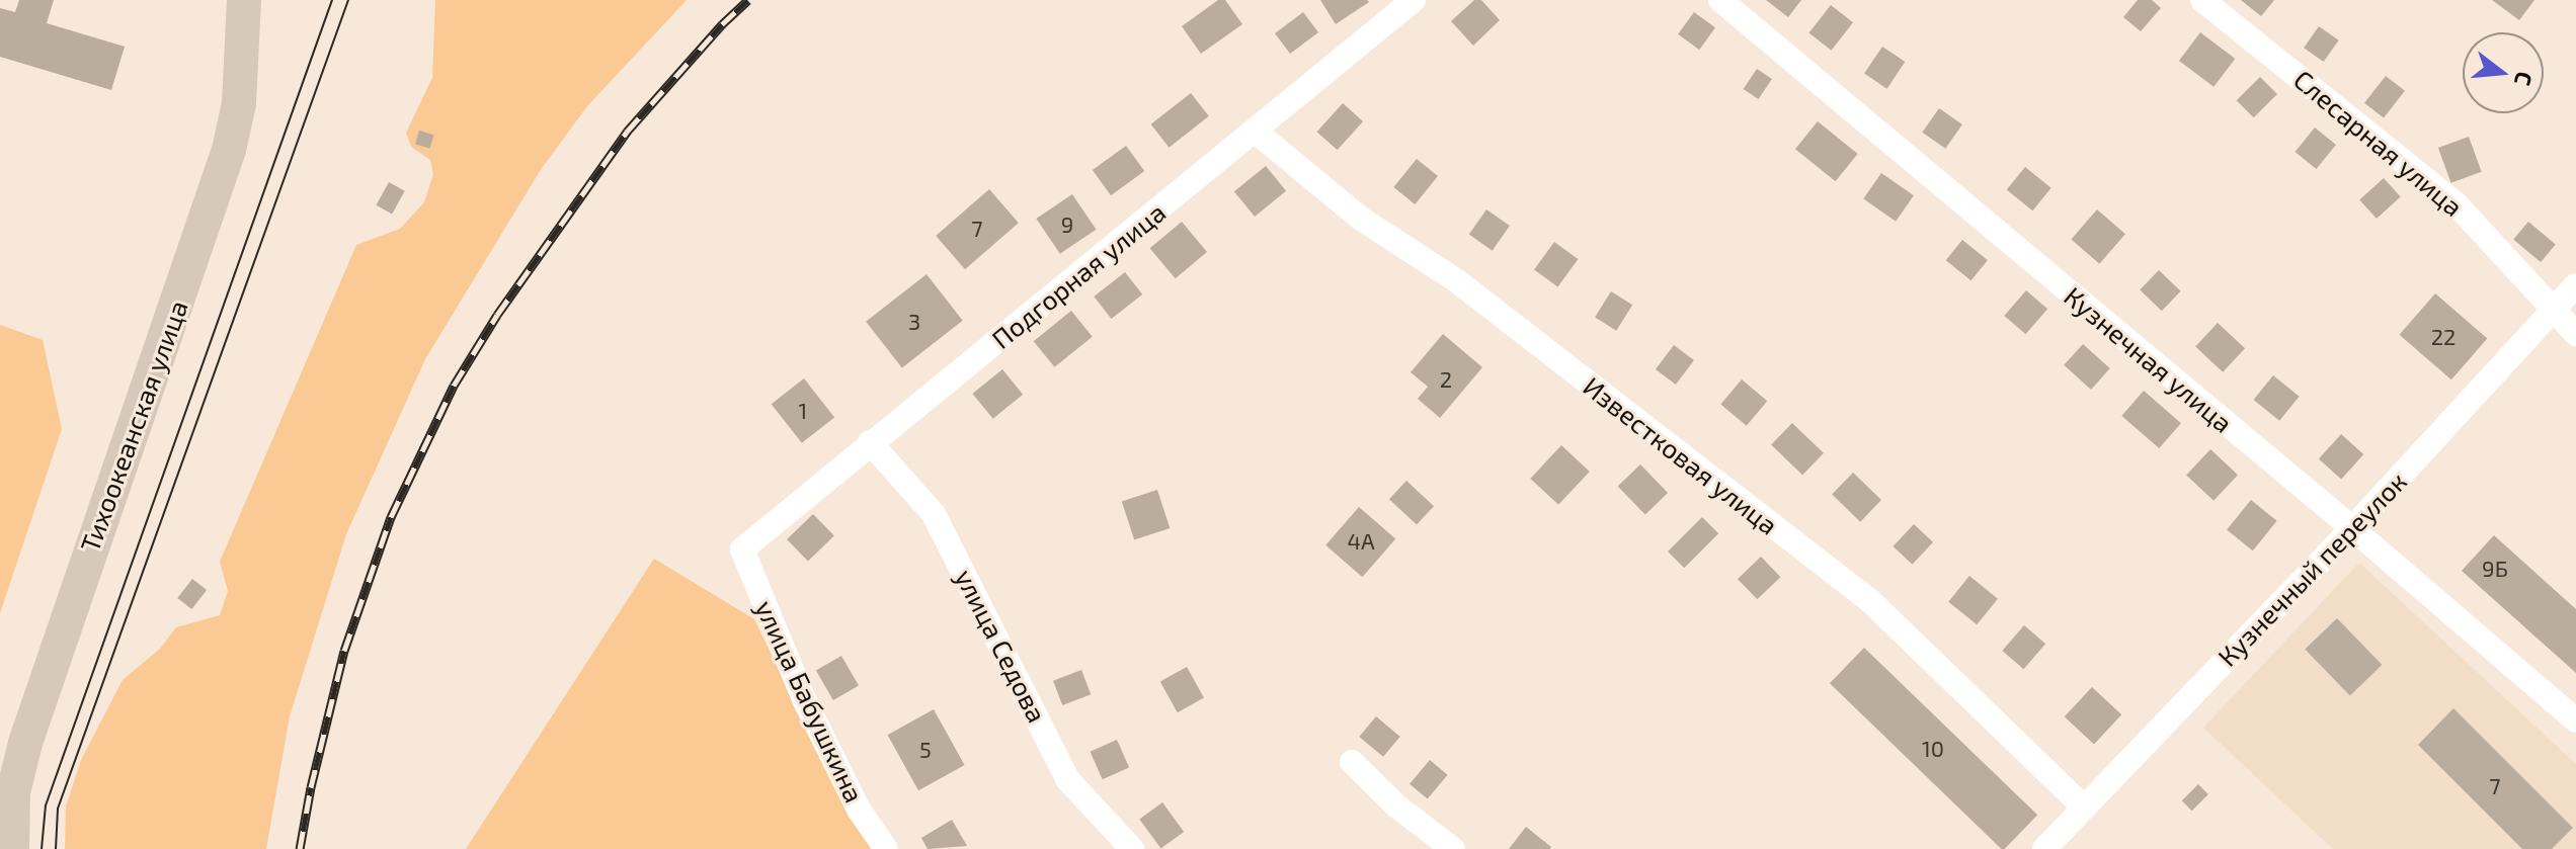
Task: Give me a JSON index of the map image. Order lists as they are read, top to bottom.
{
  "streets": {
    "main road": ["Тихоокеанская улица"],
    "street": [
      "Слесарная улица",
      "Подгорная улица",
      "Кузнечная улица",
      "Известковая улица",
      "Кузнечный переулок",
      "улица Седова",
      "улица Бабушкина"
    ]
  },
  "crossings": [
    ["Слесарная улица", "Кузнечный переулок"],
    ["Подгорная улица", "Известковая улица"],
    ["Подгорная улица", "улица Седова"],
    ["Подгорная улица", "улица Бабушкина"],
    ["Кузнечная улица", "Кузнечный переулок"],
    ["Известковая улица", "Кузнечный переулок"]
  ],
  "house_numbers": [
    "9",
    "7",
    "3",
    "22",
    "2",
    "1",
    "4А",
    "9Б",
    "10",
    "5",
    "7"
  ],
  "north": "right"
}
